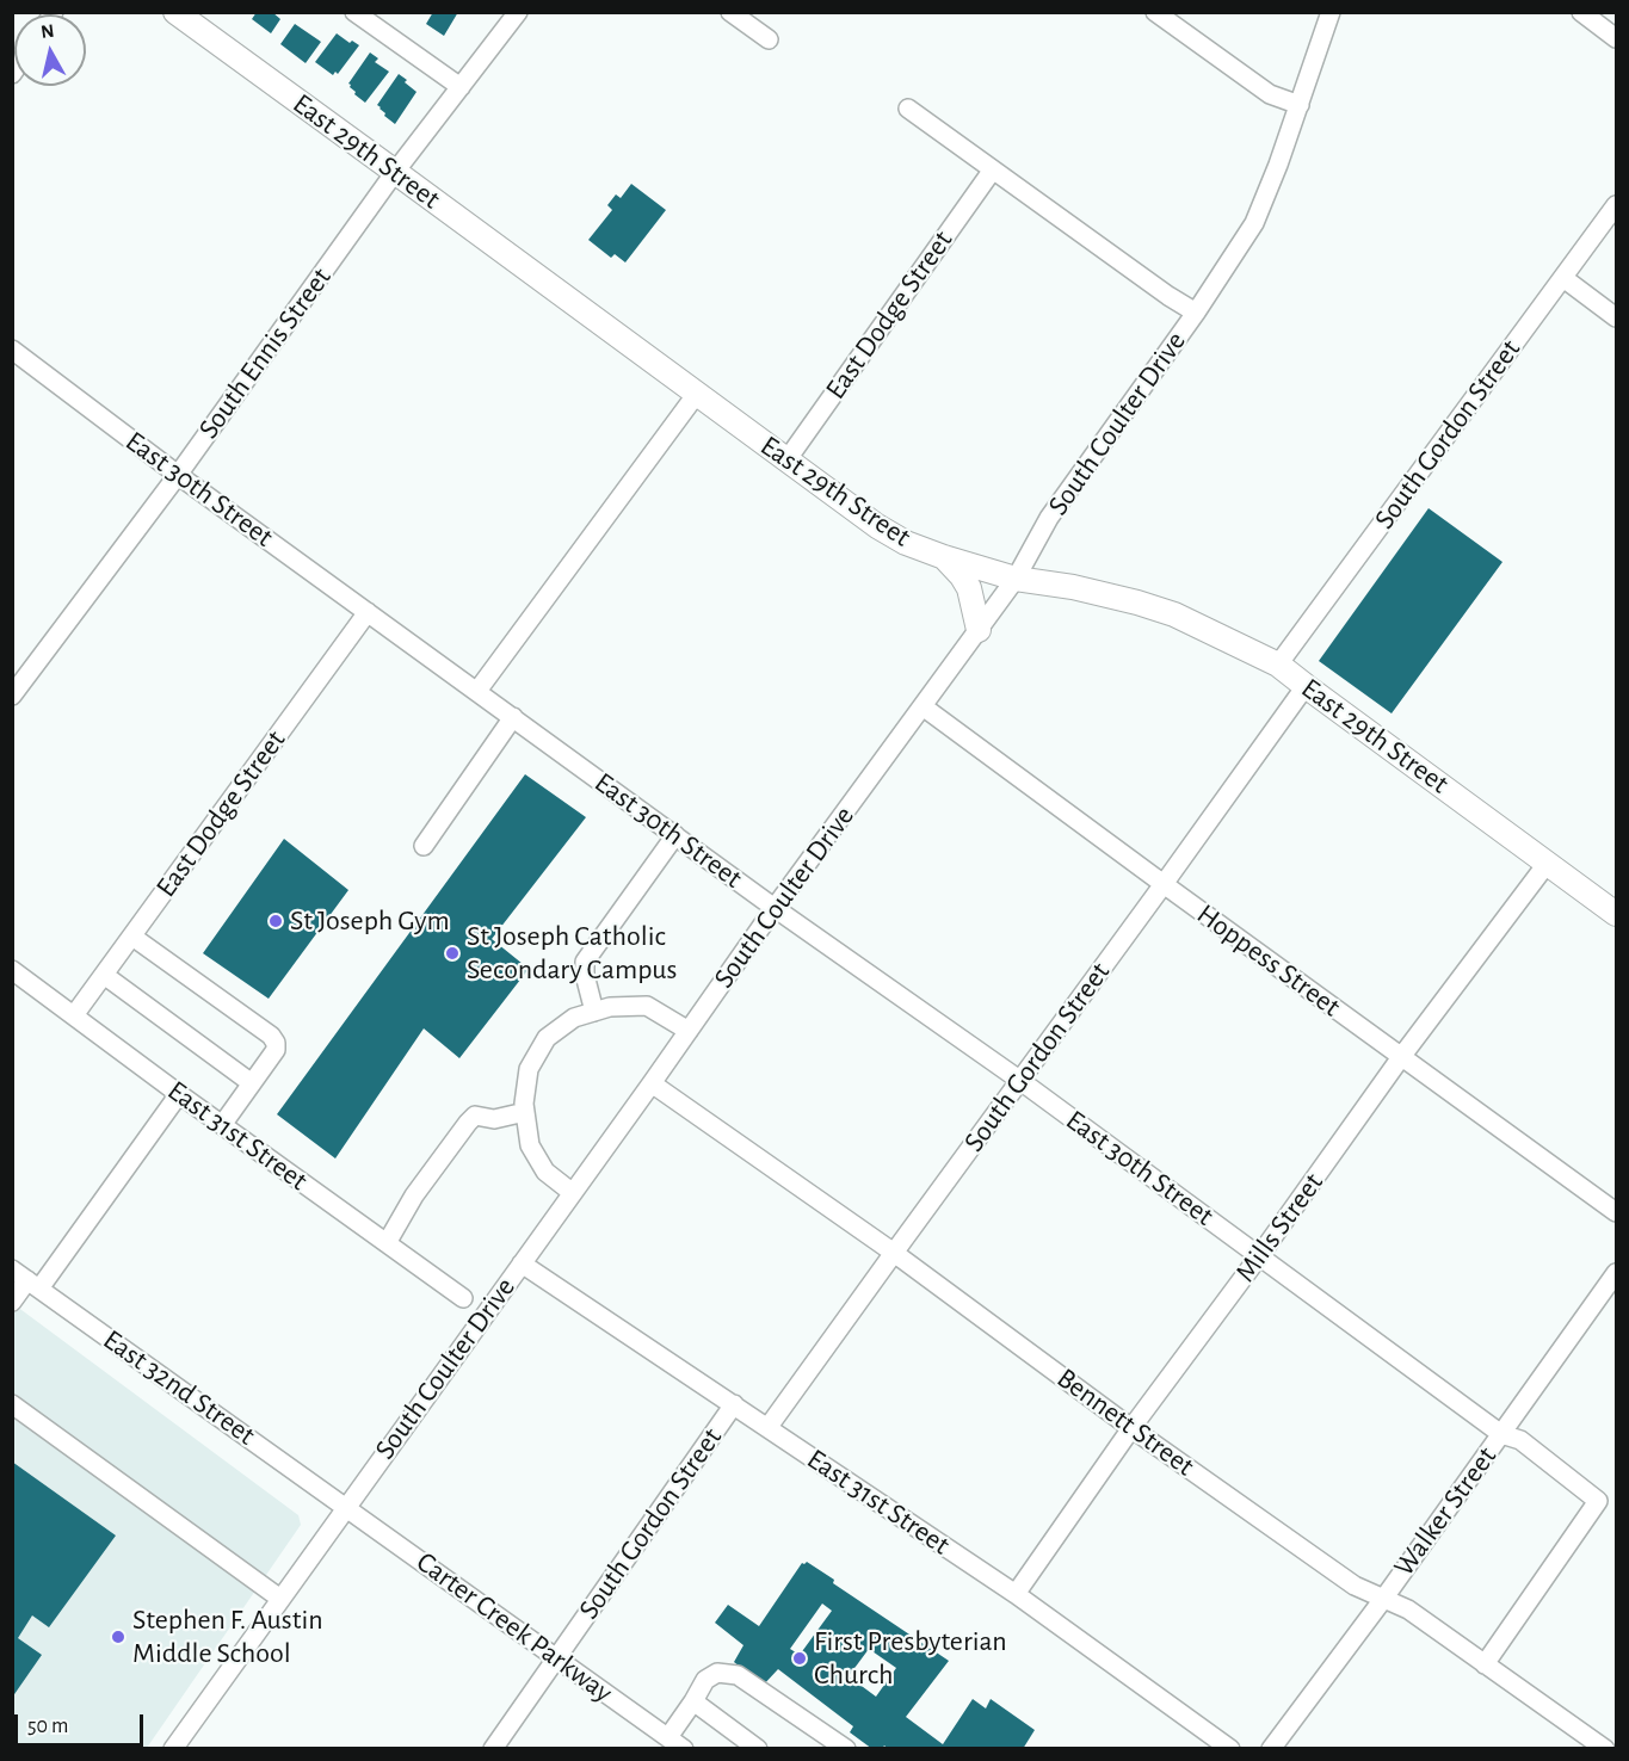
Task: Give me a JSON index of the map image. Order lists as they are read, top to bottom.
{
  "streets": {
    "main road": ["East 29th Street"],
    "street": [
      "East Dodge Street",
      "South Ennis Street",
      "South Coulter Drive",
      "South Gordon Street",
      "East 30th Street",
      "Hoppess Street",
      "East 31st Street",
      "Mills Street",
      "East 32nd Street",
      "Bennett Street",
      "Walker Street",
      "Carter Creek Parkway"
    ]
  },
  "crossings": [
    ["East 29th Street", "East Dodge Street"],
    ["East 29th Street", "South Ennis Street"],
    ["East 29th Street", "South Coulter Drive"],
    ["East 29th Street", "South Gordon Street"],
    ["East 29th Street", "Mills Street"],
    ["East Dodge Street", "East 30th Street"],
    ["East Dodge Street", "East 31st Street"],
    ["South Ennis Street", "East 30th Street"],
    ["South Coulter Drive", "East 30th Street"],
    ["South Coulter Drive", "Hoppess Street"],
    ["South Coulter Drive", "East 31st Street"],
    ["South Coulter Drive", "East 32nd Street"],
    ["South Coulter Drive", "Bennett Street"],
    ["South Coulter Drive", "Carter Creek Parkway"],
    ["South Gordon Street", "East 30th Street"],
    ["South Gordon Street", "Hoppess Street"],
    ["South Gordon Street", "East 31st Street"],
    ["South Gordon Street", "Bennett Street"],
    ["South Gordon Street", "Carter Creek Parkway"],
    ["East 30th Street", "Mills Street"],
    ["East 30th Street", "Bennett Street"],
    ["East 30th Street", "Walker Street"],
    ["Hoppess Street", "Mills Street"],
    ["East 31st Street", "Mills Street"],
    ["Mills Street", "Bennett Street"],
    ["East 32nd Street", "Carter Creek Parkway"],
    ["Bennett Street", "Walker Street"]
  ],
  "places": [
    "St Joseph Gym",
    "St Joseph Catholic Secondary Campus",
    "Stephen F. Austin Middle School",
    "First Presbyterian Church"
  ],
  "scale_bar": "50 m",
  "north": "top"
}
